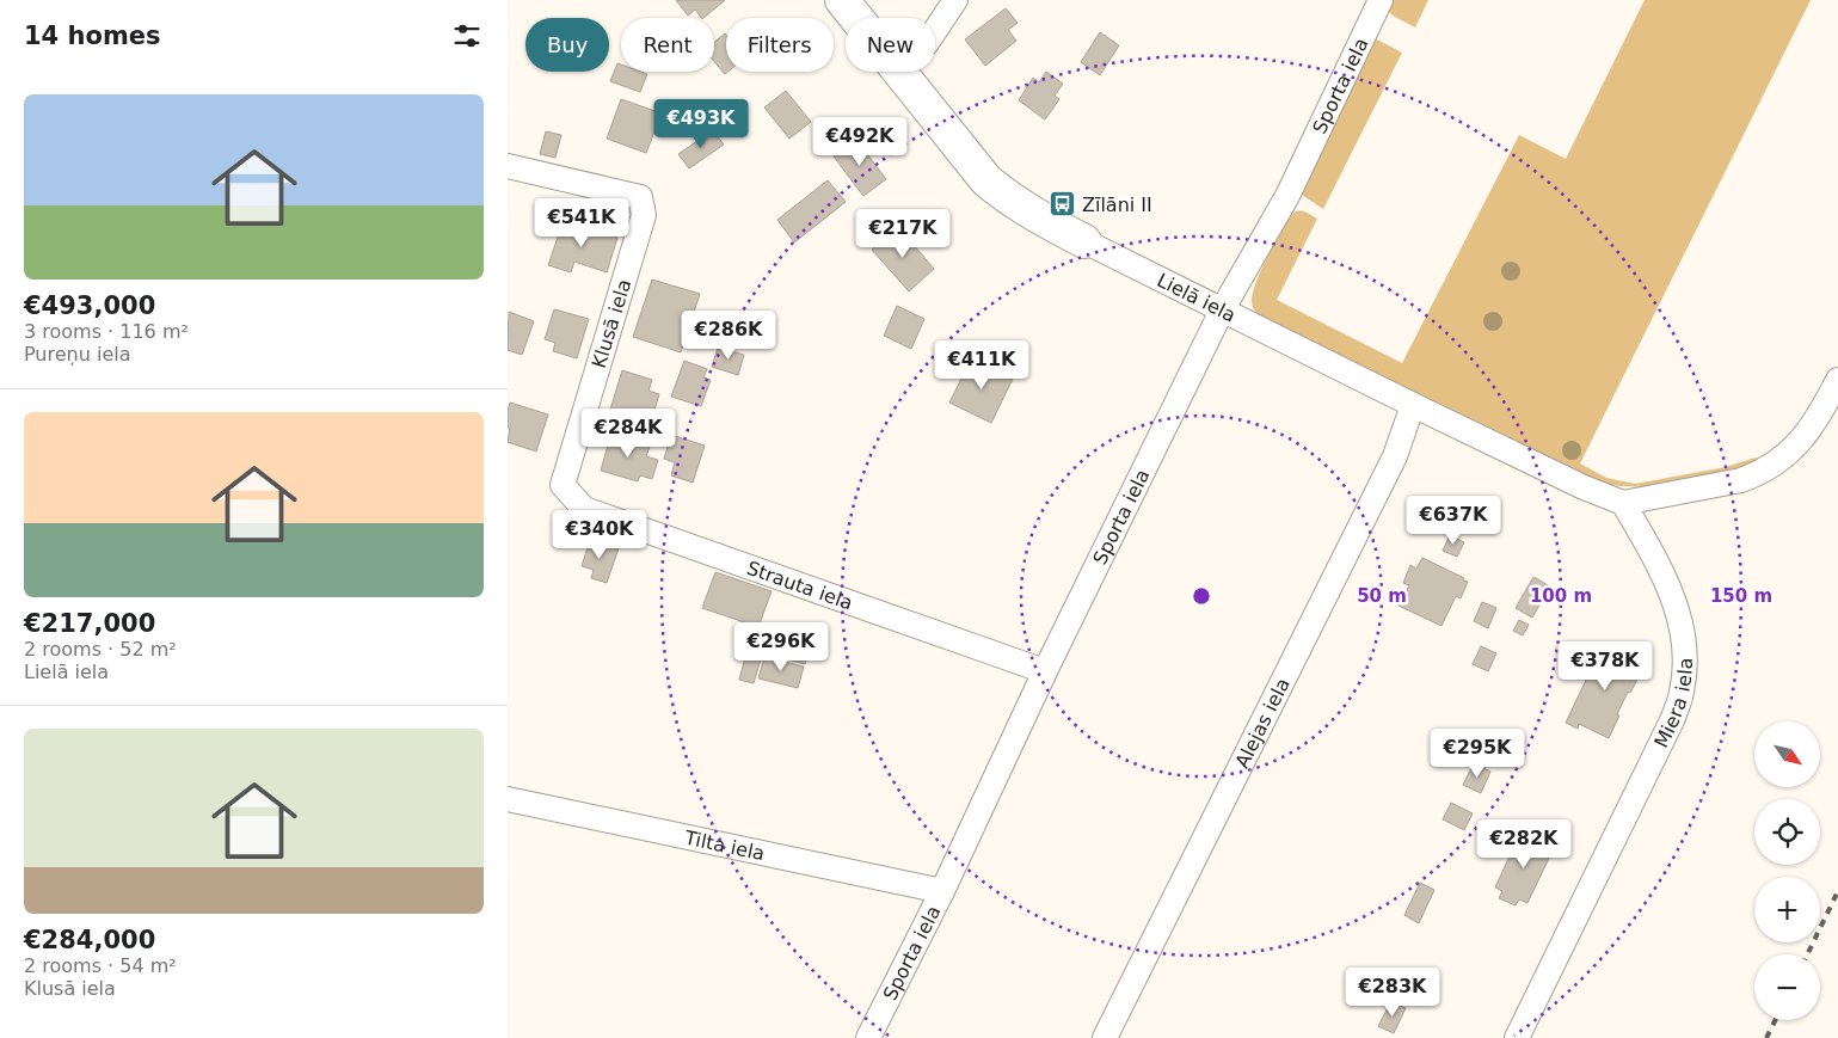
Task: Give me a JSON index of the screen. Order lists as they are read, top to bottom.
{
  "streets": {
    "street": [
      "Sporta iela",
      "Lielā iela",
      "Klusā iela",
      "Strauta iela",
      "Miera iela",
      "Alejas iela",
      "Tilta iela"
    ]
  },
  "crossings": [
    ["Sporta iela", "Lielā iela"],
    ["Sporta iela", "Strauta iela"],
    ["Sporta iela", "Tilta iela"],
    ["Lielā iela", "Miera iela"],
    ["Lielā iela", "Alejas iela"],
    ["Klusā iela", "Strauta iela"]
  ],
  "places": {
    "bus stop": ["Zīlāni II"]
  },
  "north": "bottom right",
  "page": {
    "heading": "14 homes",
    "chip": [
      "Buy",
      "Rent",
      "Filters",
      "New"
    ],
    "list": [
      {
        "name": "€493,000",
        "note": "3 rooms · 116 m² · Pureņu iela"
      },
      {
        "name": "€217,000",
        "note": "2 rooms · 52 m² · Lielā iela"
      },
      {
        "name": "€284,000",
        "note": "2 rooms · 54 m² · Klusā iela"
      }
    ],
    "price": [
      "€493K",
      "€492K",
      "€541K",
      "€217K",
      "€286K",
      "€411K",
      "€284K",
      "€637K",
      "€340K",
      "€296K",
      "€378K",
      "€295K",
      "€282K",
      "€283K"
    ],
    "map_buttons": ["+", "−"]
  },
  "rings": ["50 m", "100 m", "150 m"]
}
